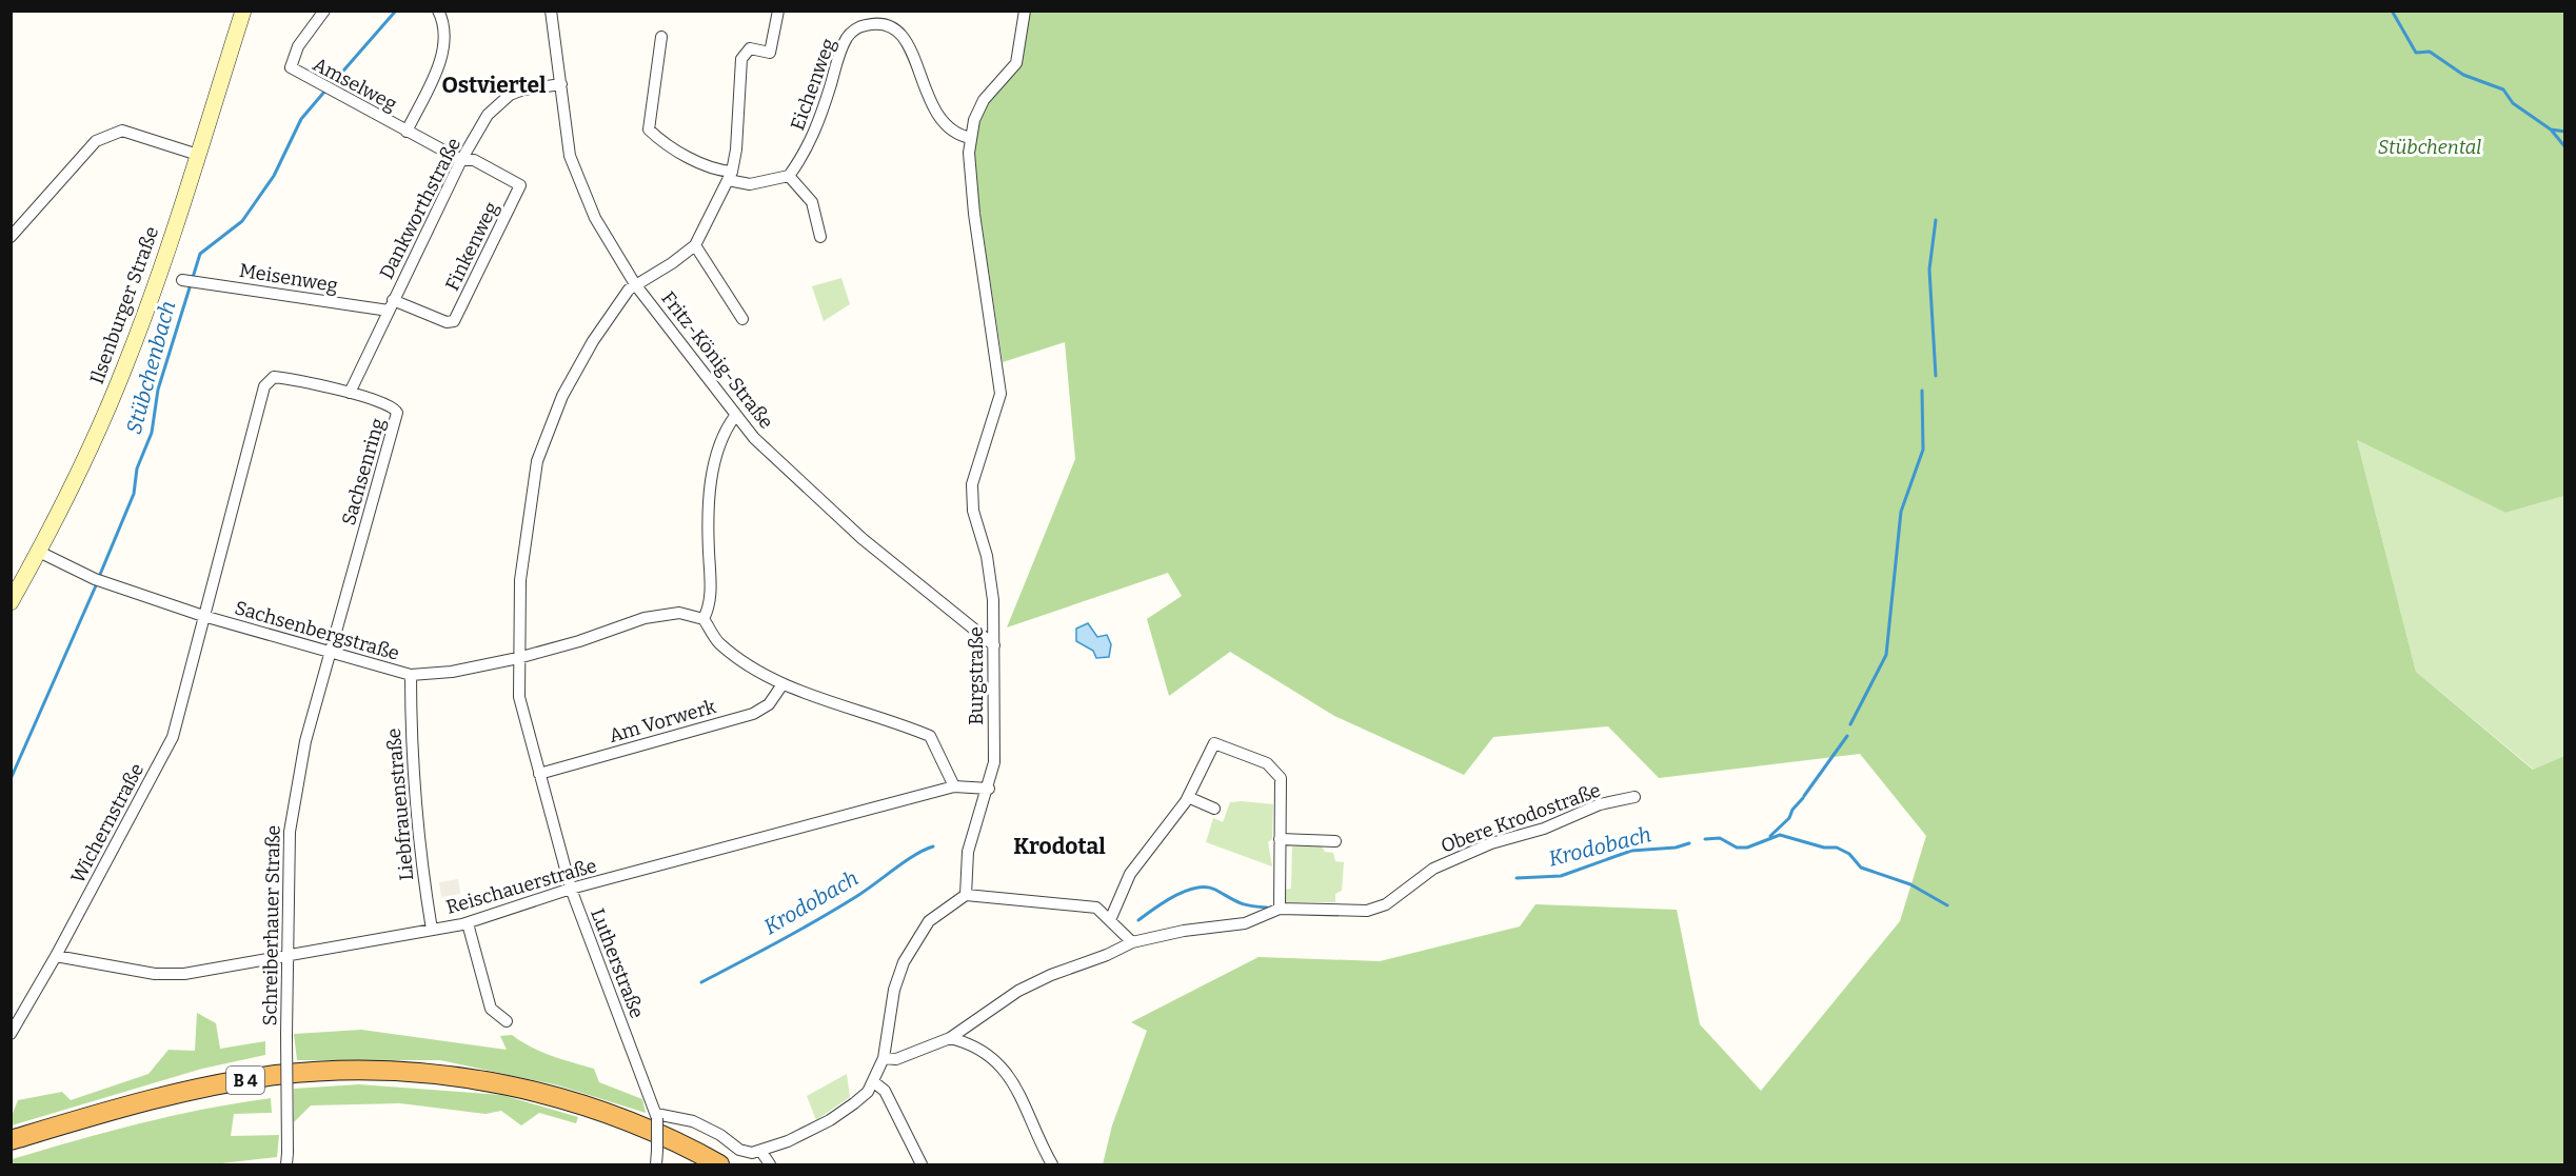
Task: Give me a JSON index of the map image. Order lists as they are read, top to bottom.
{
  "streets": {
    "highway": ["B 4"],
    "main road": ["Ilsenburger Straße"],
    "street": [
      "Amselweg",
      "Eichenweg",
      "Dankworthstraße",
      "Finkenweg",
      "Meisenweg",
      "Fritz-König-Straße",
      "Sachsenring",
      "Sachsenbergstraße",
      "Burgstraße",
      "Am Vorwerk",
      "Liebfrauenstraße",
      "Obere Krodostraße",
      "Wichernstraße",
      "Reischauerstraße",
      "Schreiberhauer Straße",
      "Lutherstraße"
    ]
  },
  "crossings": [
    ["Amselweg", "Dankworthstraße"],
    ["Amselweg", "Finkenweg"],
    ["Eichenweg", "Burgstraße"],
    ["Dankworthstraße", "Finkenweg"],
    ["Dankworthstraße", "Meisenweg"],
    ["Dankworthstraße", "Fritz-König-Straße"],
    ["Dankworthstraße", "Sachsenring"],
    ["Finkenweg", "Meisenweg"],
    ["Ilsenburger Straße", "Sachsenbergstraße"],
    ["Fritz-König-Straße", "Burgstraße"],
    ["Fritz-König-Straße", "Lutherstraße"],
    ["Sachsenring", "Sachsenbergstraße"],
    ["Sachsenring", "Wichernstraße"],
    ["Sachsenring", "Schreiberhauer Straße"],
    ["Sachsenbergstraße", "Liebfrauenstraße"],
    ["Sachsenbergstraße", "Wichernstraße"],
    ["Sachsenbergstraße", "Schreiberhauer Straße"],
    ["Sachsenbergstraße", "Lutherstraße"],
    ["Burgstraße", "Reischauerstraße"],
    ["Am Vorwerk", "Lutherstraße"],
    ["Liebfrauenstraße", "Reischauerstraße"],
    ["Wichernstraße", "Reischauerstraße"],
    ["Reischauerstraße", "Schreiberhauer Straße"],
    ["Reischauerstraße", "Lutherstraße"]
  ],
  "districts": ["Ostviertel", "Krodotal"],
  "water": ["Stübchenbach", "Krodobach"],
  "parks": ["Stübchental"]
}
